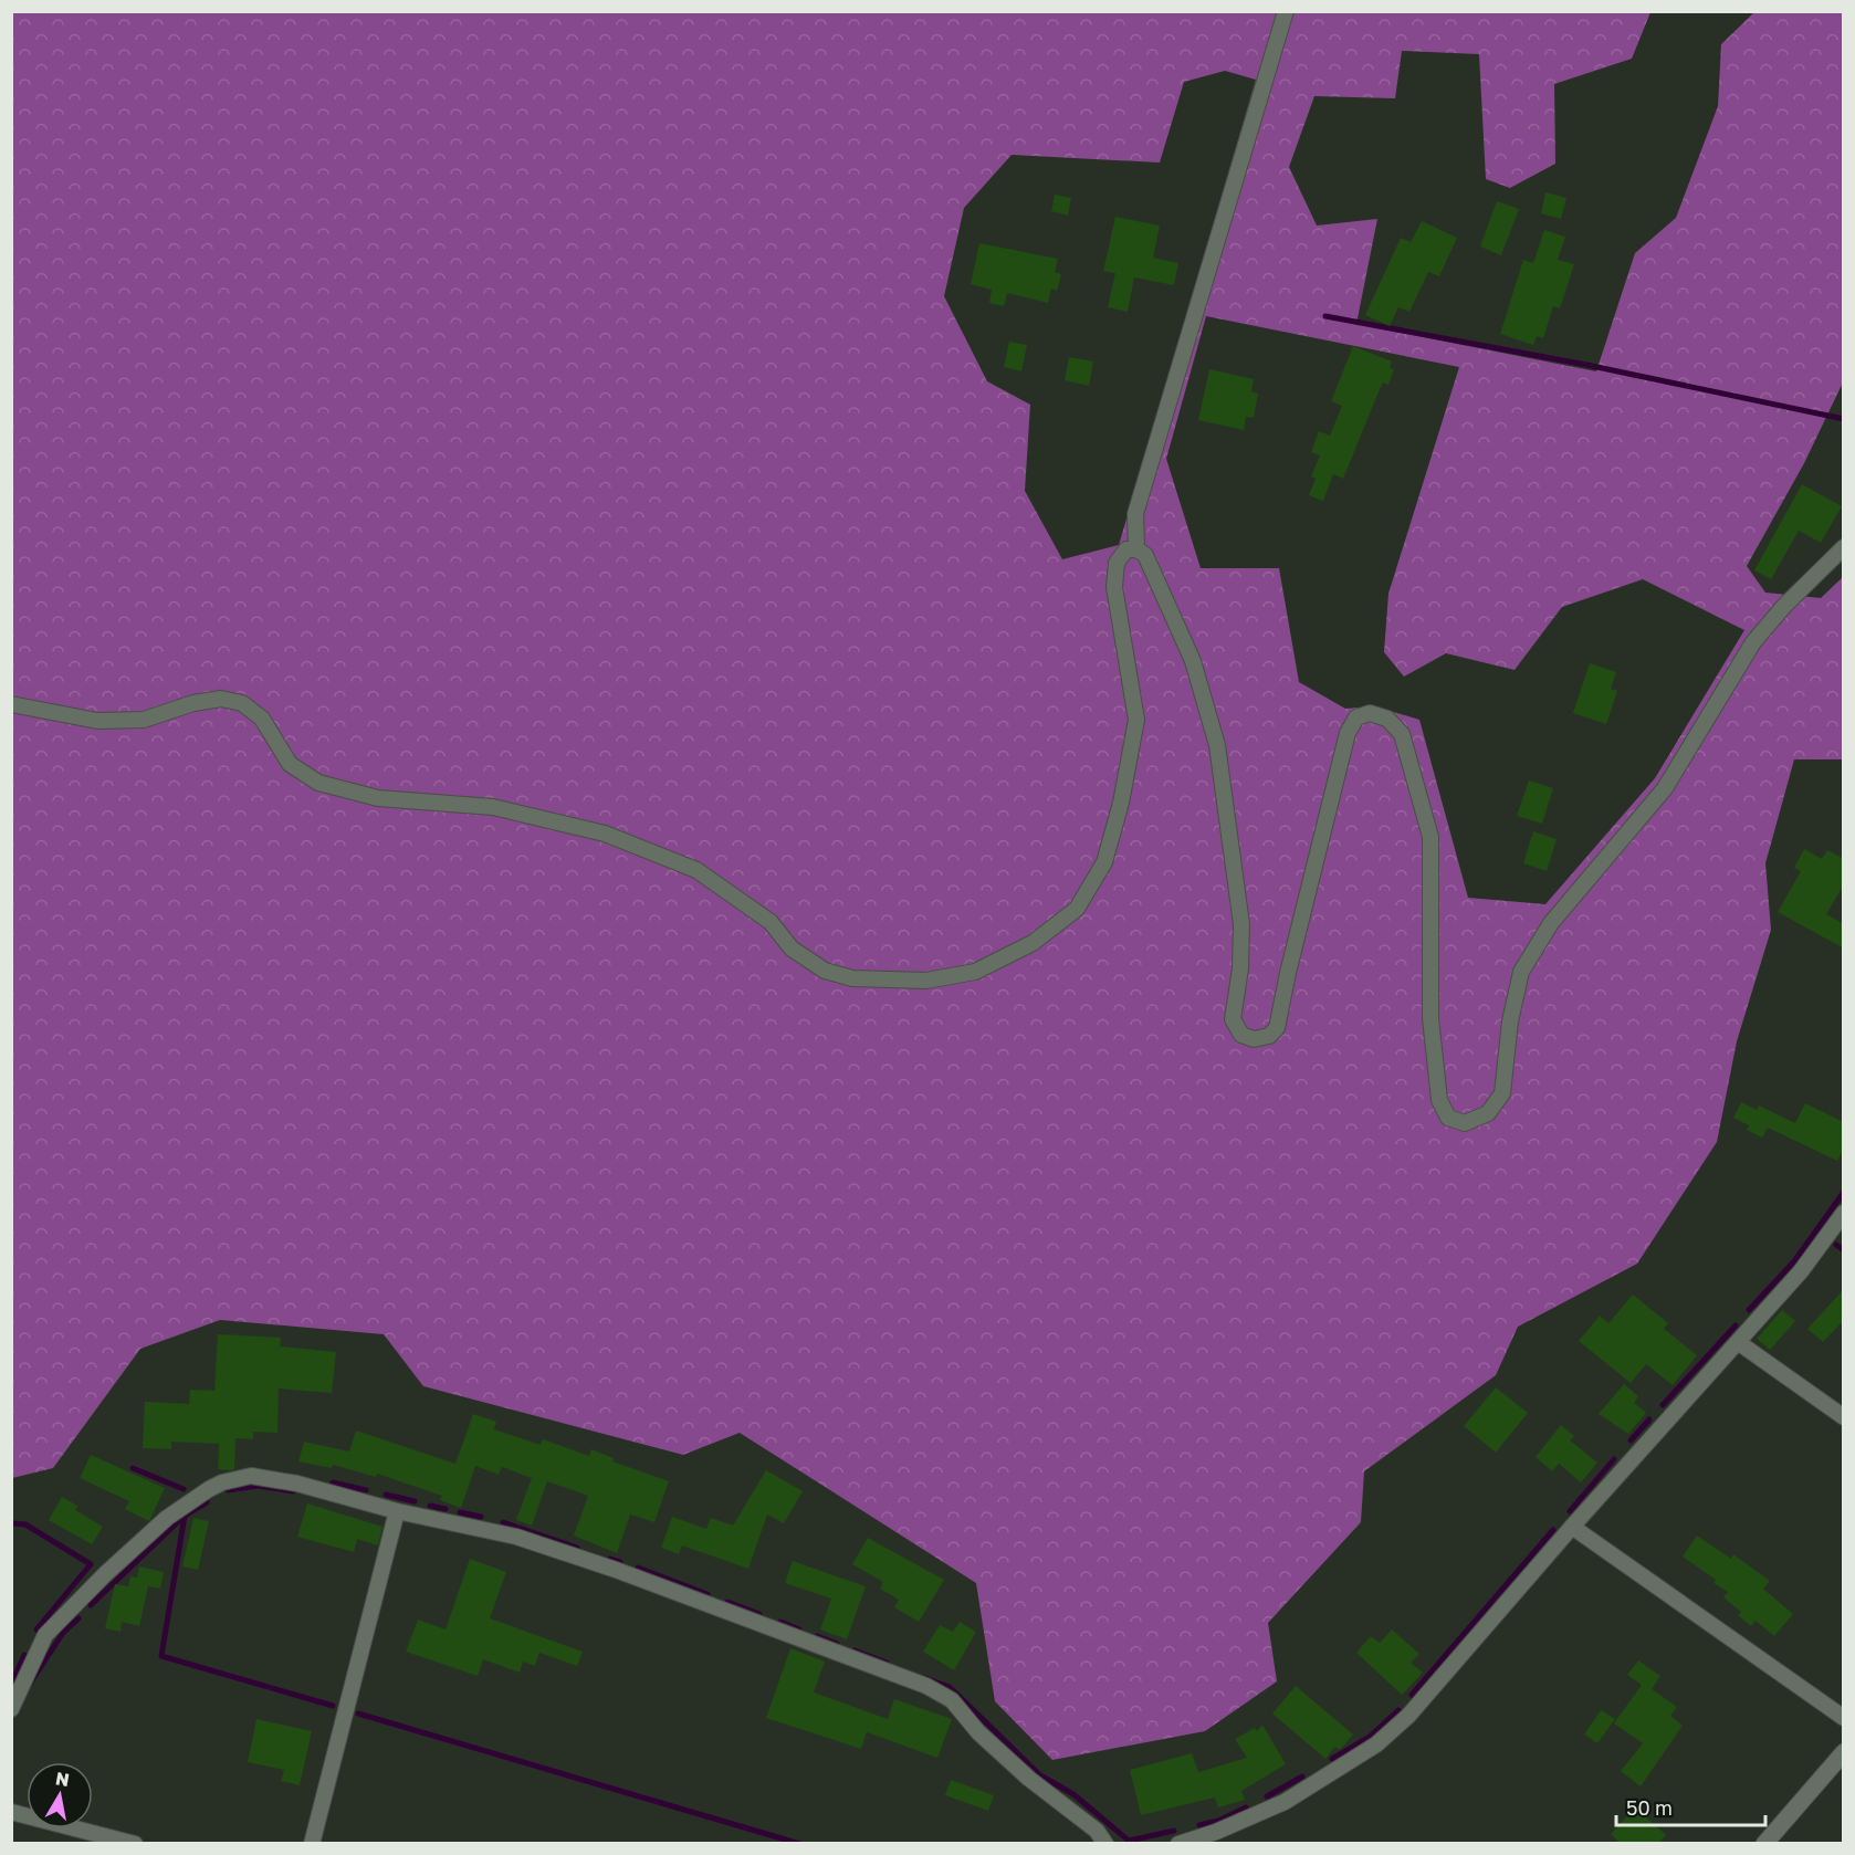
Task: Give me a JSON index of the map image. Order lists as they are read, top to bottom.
{
  "scale_bar": "50 m",
  "north": "top"
}
